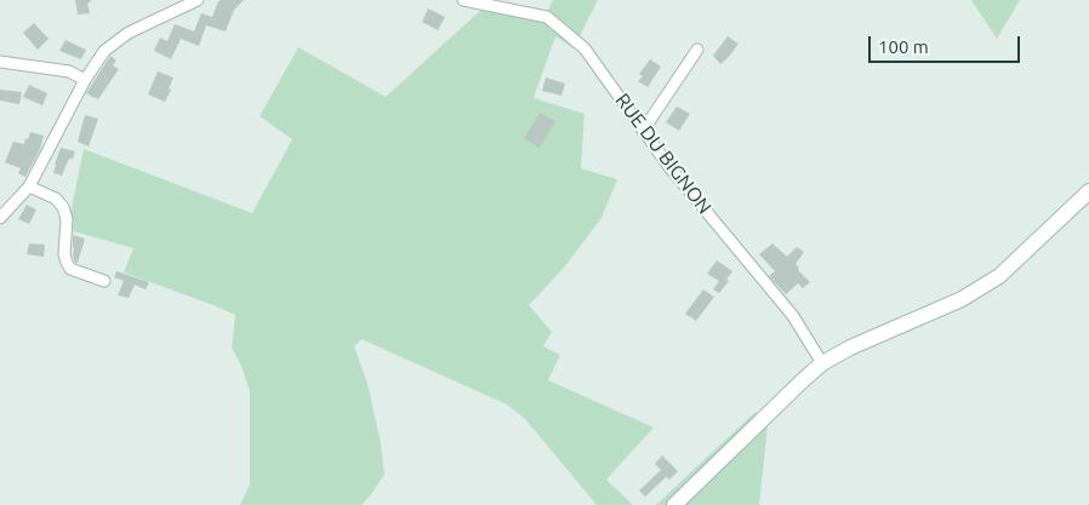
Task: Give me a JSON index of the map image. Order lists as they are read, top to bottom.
{
  "streets": {
    "street": ["RUE DU BIGNON"]
  },
  "scale_bar": "100 m"
}
